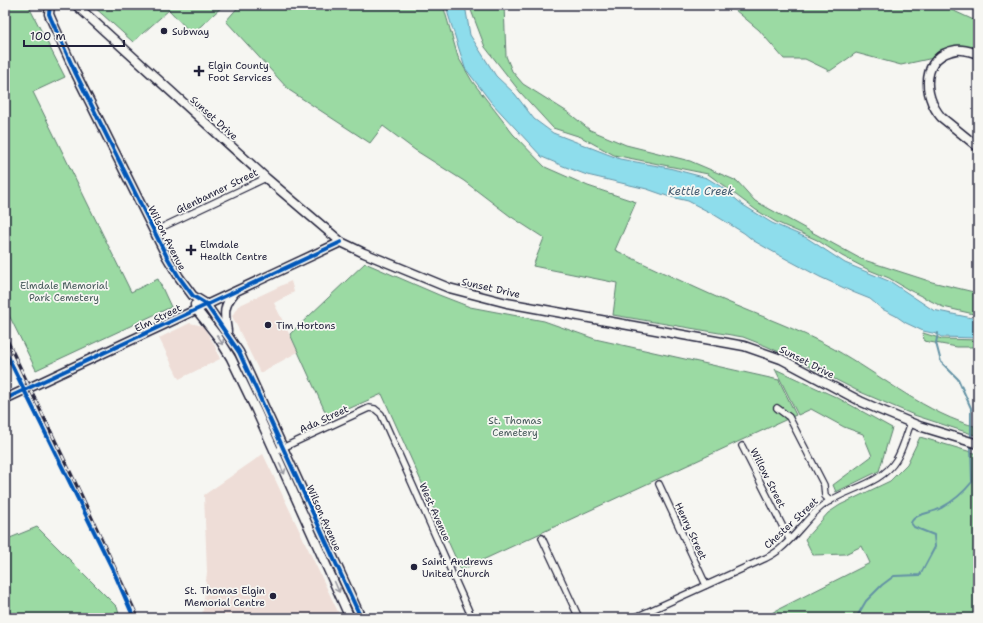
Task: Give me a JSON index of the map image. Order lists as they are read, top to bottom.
{
  "streets": {
    "main road": ["Sunset Drive", "Wilson Avenue", "Elm Street"],
    "street": [
      "Glenbanner Street",
      "Ada Street",
      "Willow Street",
      "West Avenue",
      "Chester Street",
      "Henry Street"
    ]
  },
  "crossings": [
    ["Sunset Drive", "Glenbanner Street"],
    ["Sunset Drive", "Elm Street"],
    ["Sunset Drive", "Chester Street"],
    ["Glenbanner Street", "Wilson Avenue"],
    ["Wilson Avenue", "Elm Street"],
    ["Wilson Avenue", "Ada Street"],
    ["Ada Street", "West Avenue"],
    ["Willow Street", "Chester Street"],
    ["Chester Street", "Henry Street"]
  ],
  "water": ["Kettle Creek"],
  "parks": ["Elmdale Memorial Park Cemetery", "St. Thomas Cemetery"],
  "places": {
    "other": [
      "Subway",
      "Tim Hortons",
      "Saint Andrews United Church",
      "St. Thomas Elgin Memorial Centre"
    ],
    "health": ["Elgin County Foot Services", "Elmdale Health Centre"]
  },
  "scale_bar": "100 m"
}
